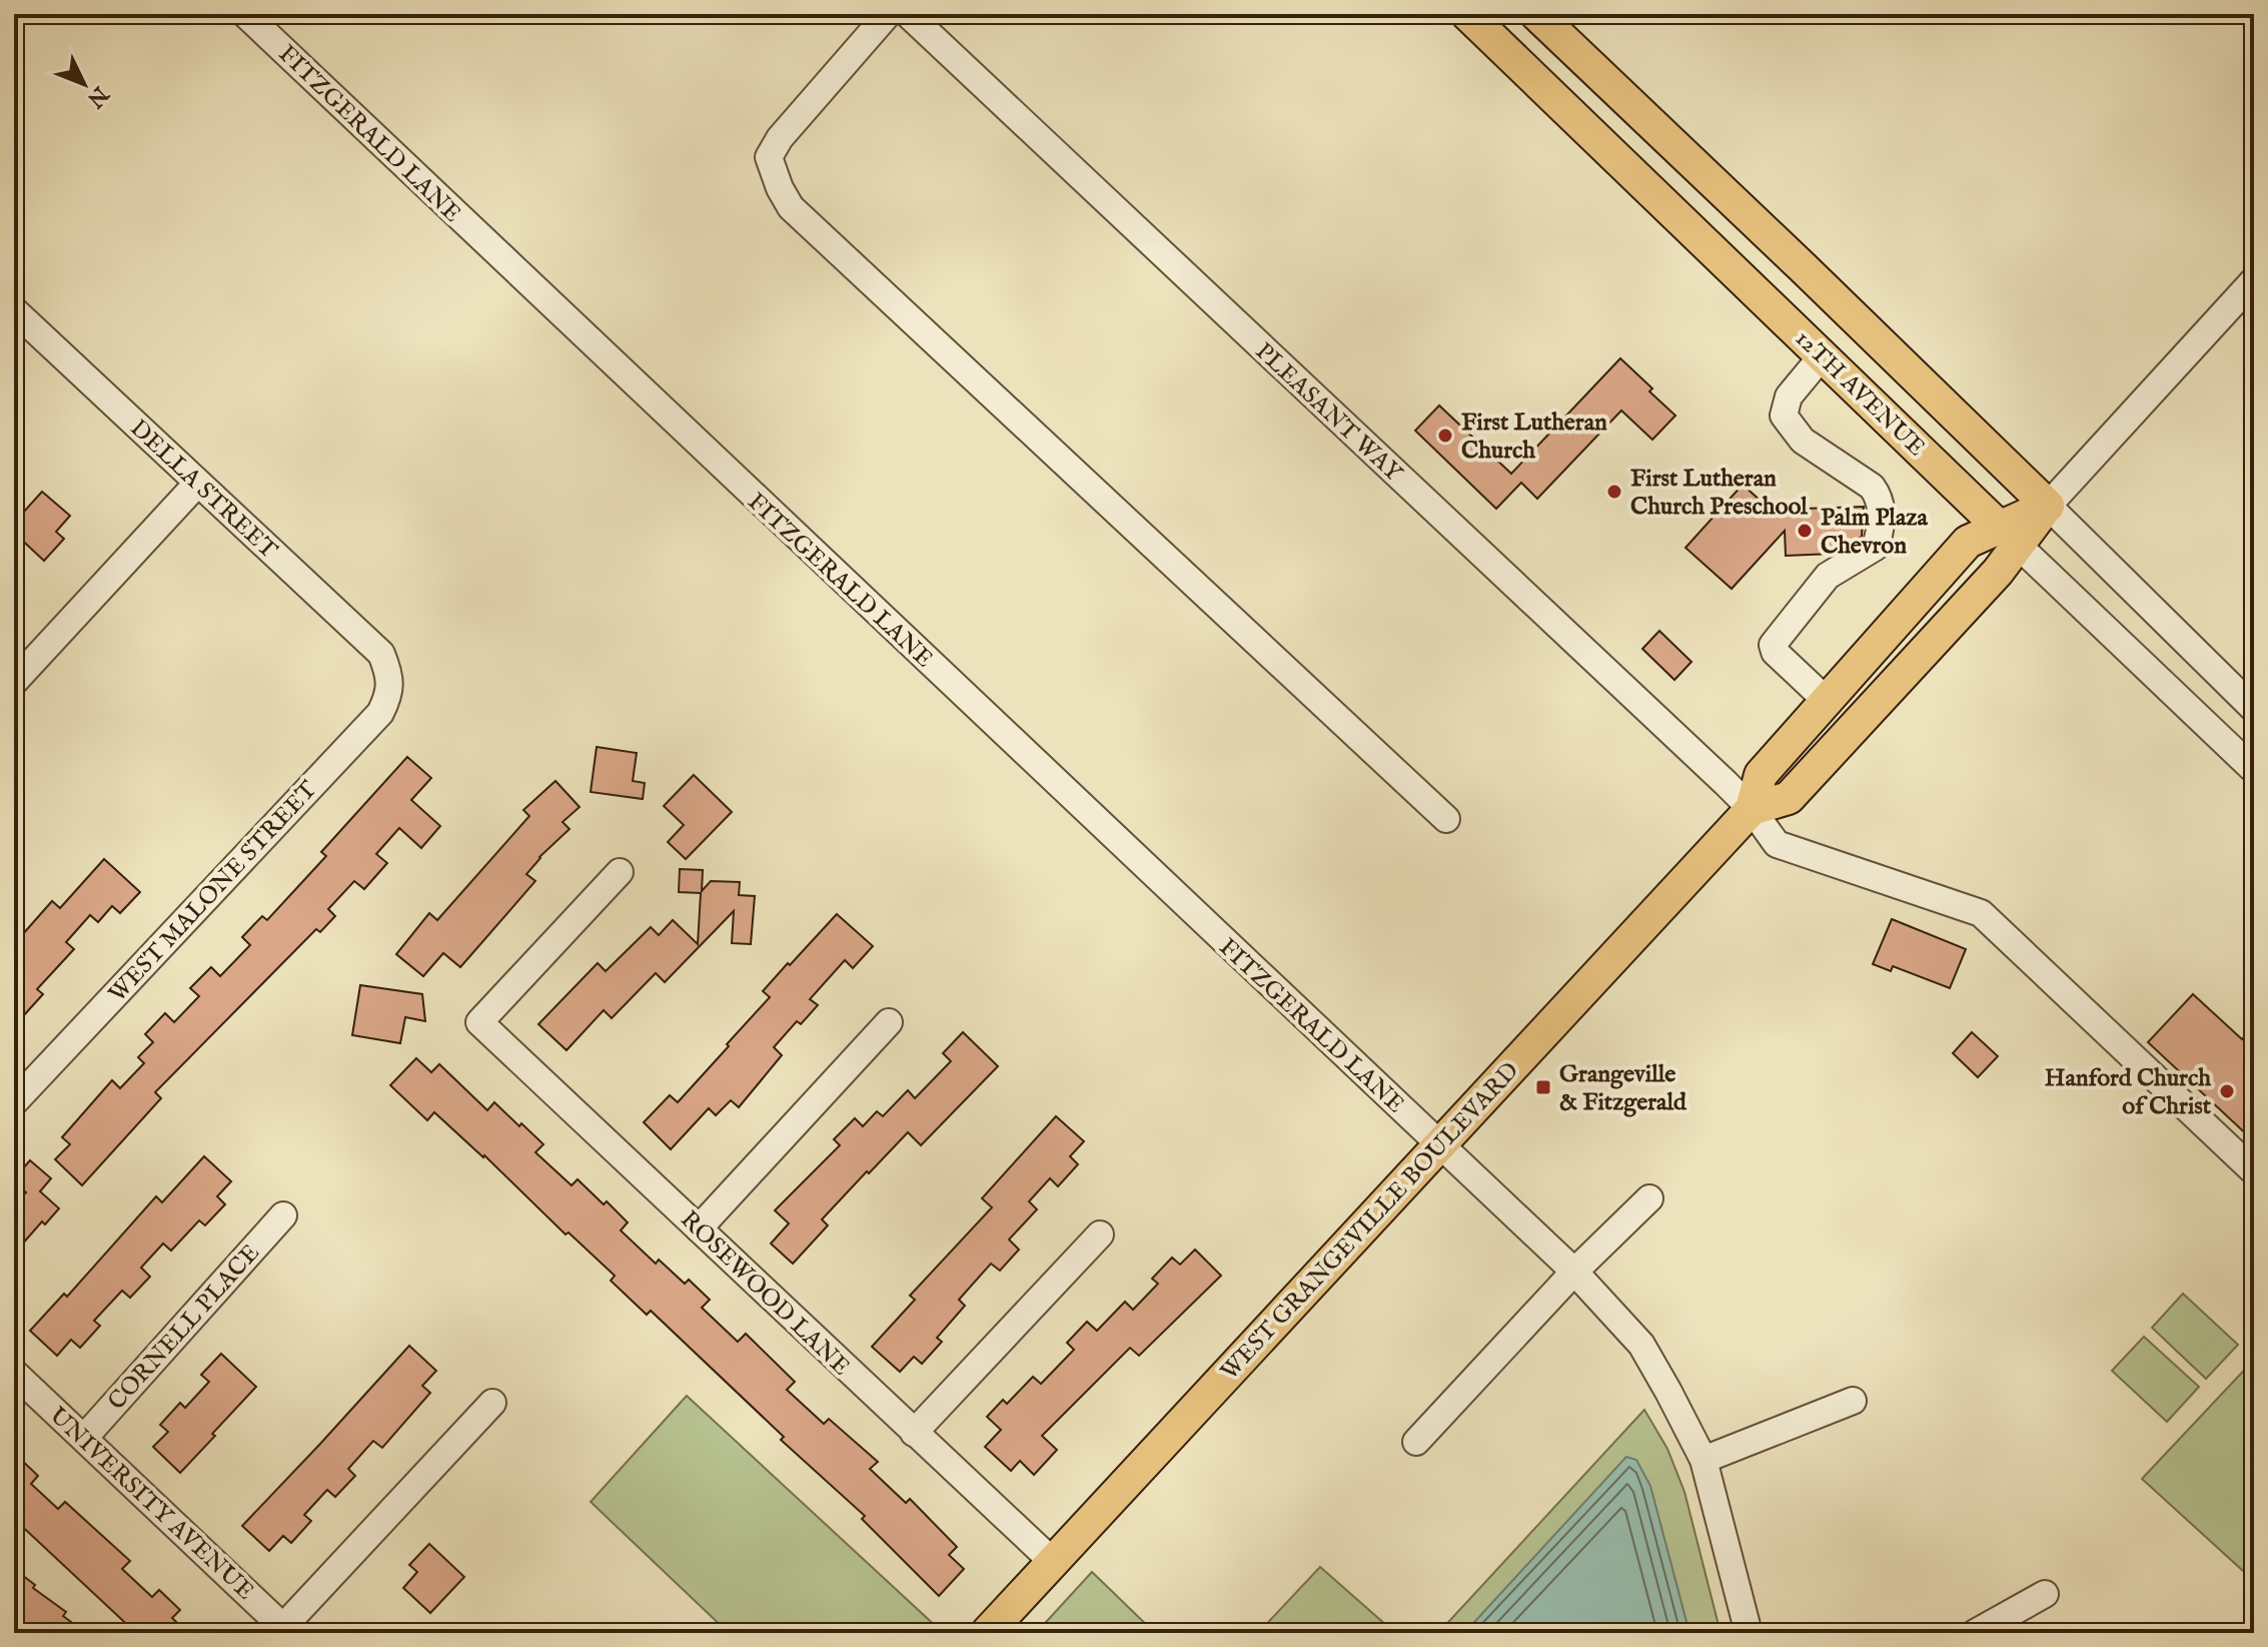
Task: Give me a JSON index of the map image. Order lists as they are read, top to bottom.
{
  "streets": {
    "main road": ["12TH AVENUE", "WEST GRANGEVILLE BOULEVARD"],
    "street": [
      "FITZGERALD LANE",
      "PLEASANT WAY",
      "DELLA STREET",
      "WEST MALONE STREET",
      "ROSEWOOD LANE",
      "CORNELL PLACE",
      "UNIVERSITY AVENUE"
    ]
  },
  "crossings": [
    ["FITZGERALD LANE", "WEST GRANGEVILLE BOULEVARD"],
    ["12TH AVENUE", "WEST GRANGEVILLE BOULEVARD"],
    ["PLEASANT WAY", "WEST GRANGEVILLE BOULEVARD"],
    ["DELLA STREET", "WEST MALONE STREET"],
    ["WEST GRANGEVILLE BOULEVARD", "ROSEWOOD LANE"],
    ["CORNELL PLACE", "UNIVERSITY AVENUE"]
  ],
  "places": {
    "other": [
      "First Lutheran Church",
      "First Lutheran Church Preschool",
      "Palm Plaza Chevron",
      "Hanford Church of Christ"
    ],
    "transit": ["Grangeville & Fitzgerald"]
  },
  "north": "bottom right"
}
